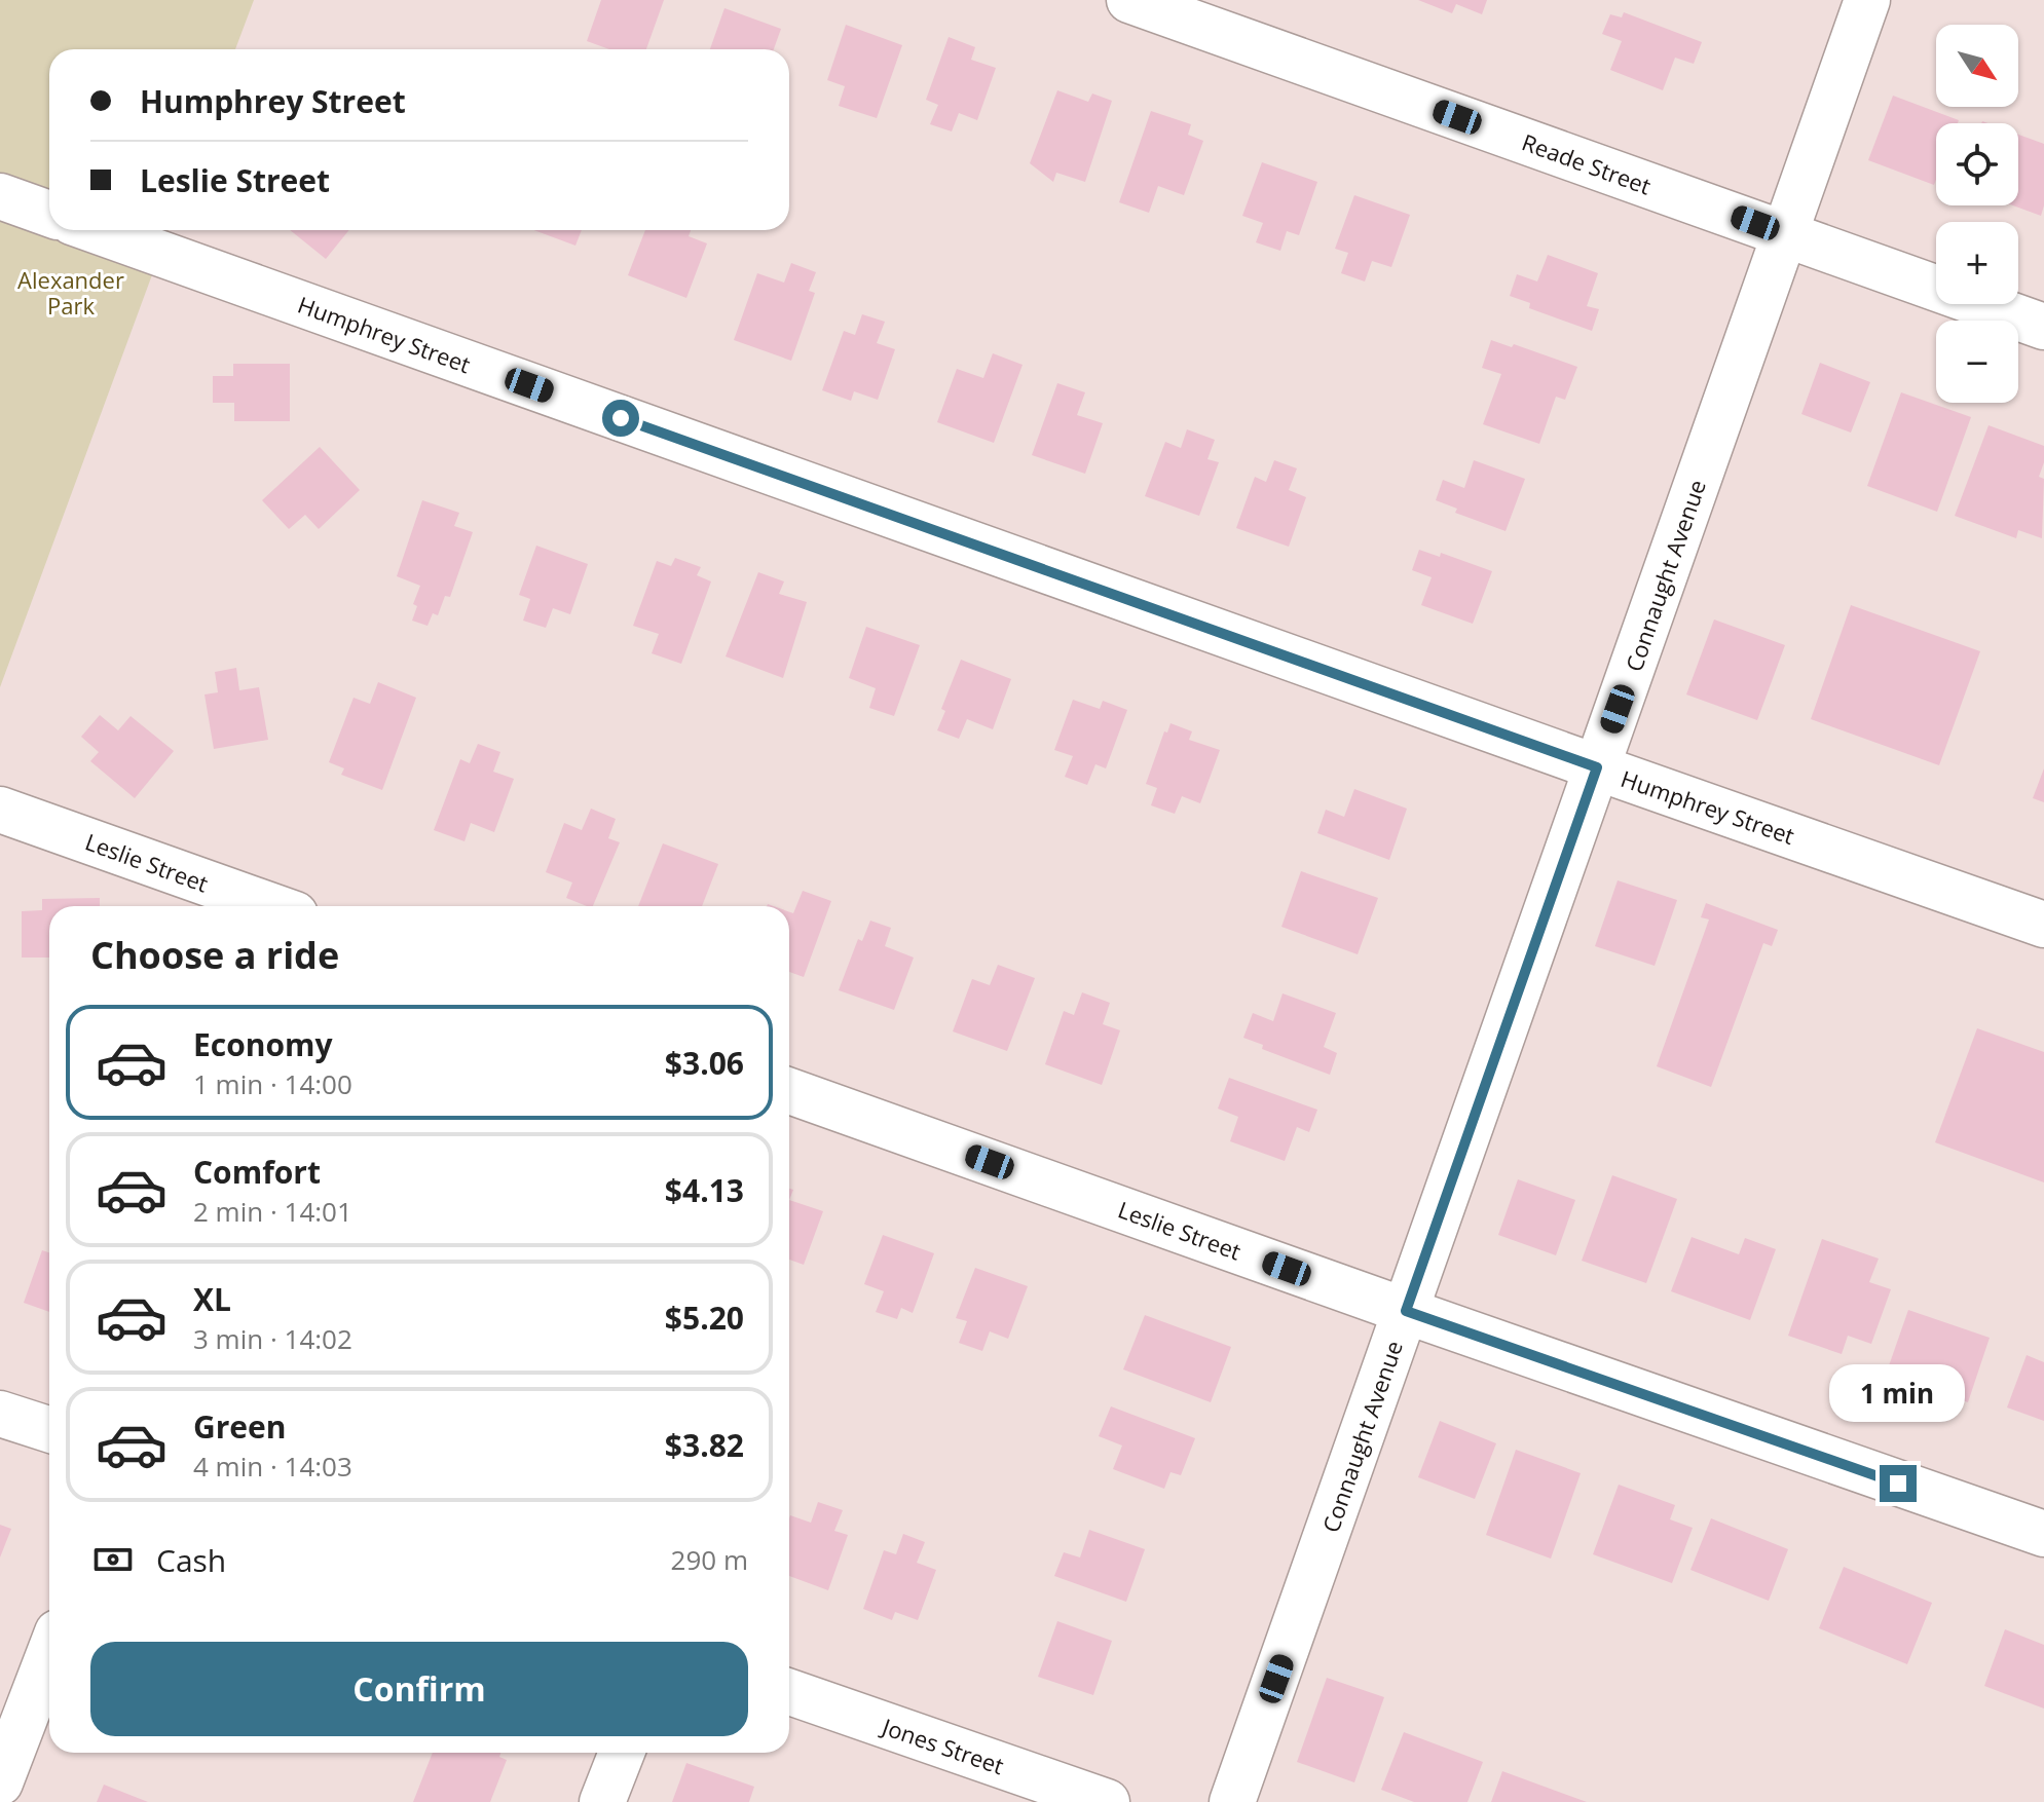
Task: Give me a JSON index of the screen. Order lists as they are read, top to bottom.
{
  "streets": {
    "street": [
      "Reade Street",
      "Humphrey Street",
      "Connaught Avenue",
      "Leslie Street",
      "Jones Street"
    ]
  },
  "crossings": [
    ["Reade Street", "Connaught Avenue"],
    ["Humphrey Street", "Connaught Avenue"],
    ["Connaught Avenue", "Leslie Street"]
  ],
  "parks": ["Alexander Park"],
  "north": "bottom right",
  "page": {
    "map_buttons": ["+", "−"],
    "banner": ["Humphrey Street", "Leslie Street"],
    "heading": "Choose a ride",
    "list": [
      {
        "name": "Economy",
        "note": "1 min · 14:00",
        "value": "$3.06"
      },
      {
        "name": "Comfort",
        "note": "2 min · 14:01",
        "value": "$4.13"
      },
      {
        "name": "XL",
        "note": "3 min · 14:02",
        "value": "$5.20"
      },
      {
        "name": "Green",
        "note": "4 min · 14:03",
        "value": "$3.82"
      }
    ],
    "bubble": "1 min",
    "pay": ["Cash", "290 m"],
    "buttons": "Confirm"
  }
}
